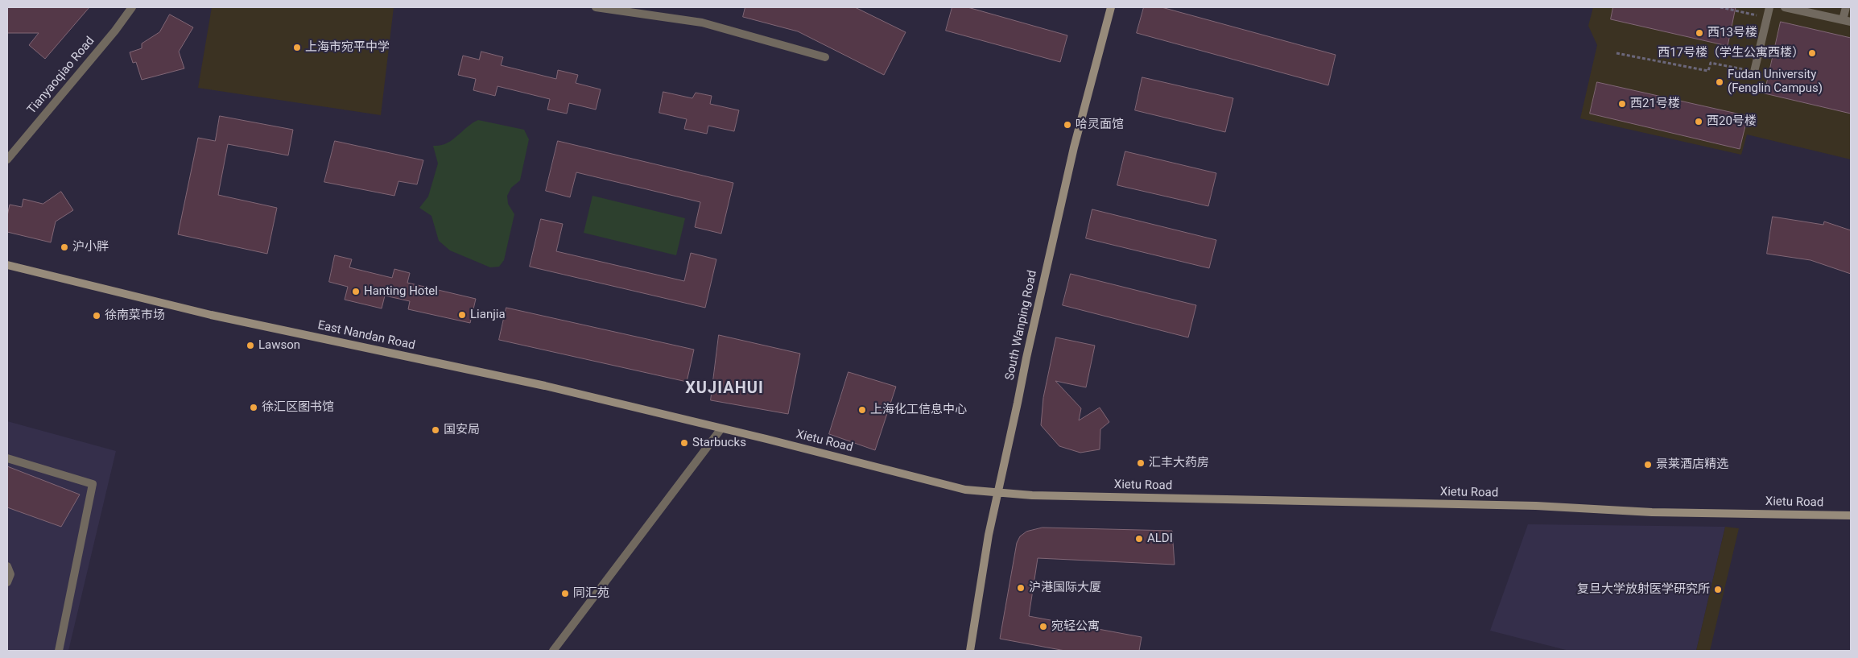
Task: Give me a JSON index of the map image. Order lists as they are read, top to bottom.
{
  "streets": {
    "main road": ["South Wanping Road", "East Nandan Road", "Xietu Road"],
    "street": ["Tianyaoqiao Road"]
  },
  "crossings": [
    ["South Wanping Road", "Xietu Road"],
    ["East Nandan Road", "Xietu Road"]
  ],
  "districts": ["XUJIAHUI"],
  "places": [
    "西13号楼",
    "上海市宛平中学",
    "西17号楼（学生公寓西楼）",
    "Fudan University (Fenglin Campus)",
    "西21号楼",
    "西20号楼",
    "哈灵面馆",
    "沪小胖",
    "Hanting Hotel",
    "Lianjia",
    "徐南菜市场",
    "Lawson",
    "徐汇区图书馆",
    "上海化工信息中心",
    "国安局",
    "Starbucks",
    "汇丰大药房",
    "景莱酒店精选",
    "ALDI",
    "沪港国际大厦",
    "复旦大学放射医学研究所",
    "同汇苑",
    "宛轻公寓"
  ]
}
